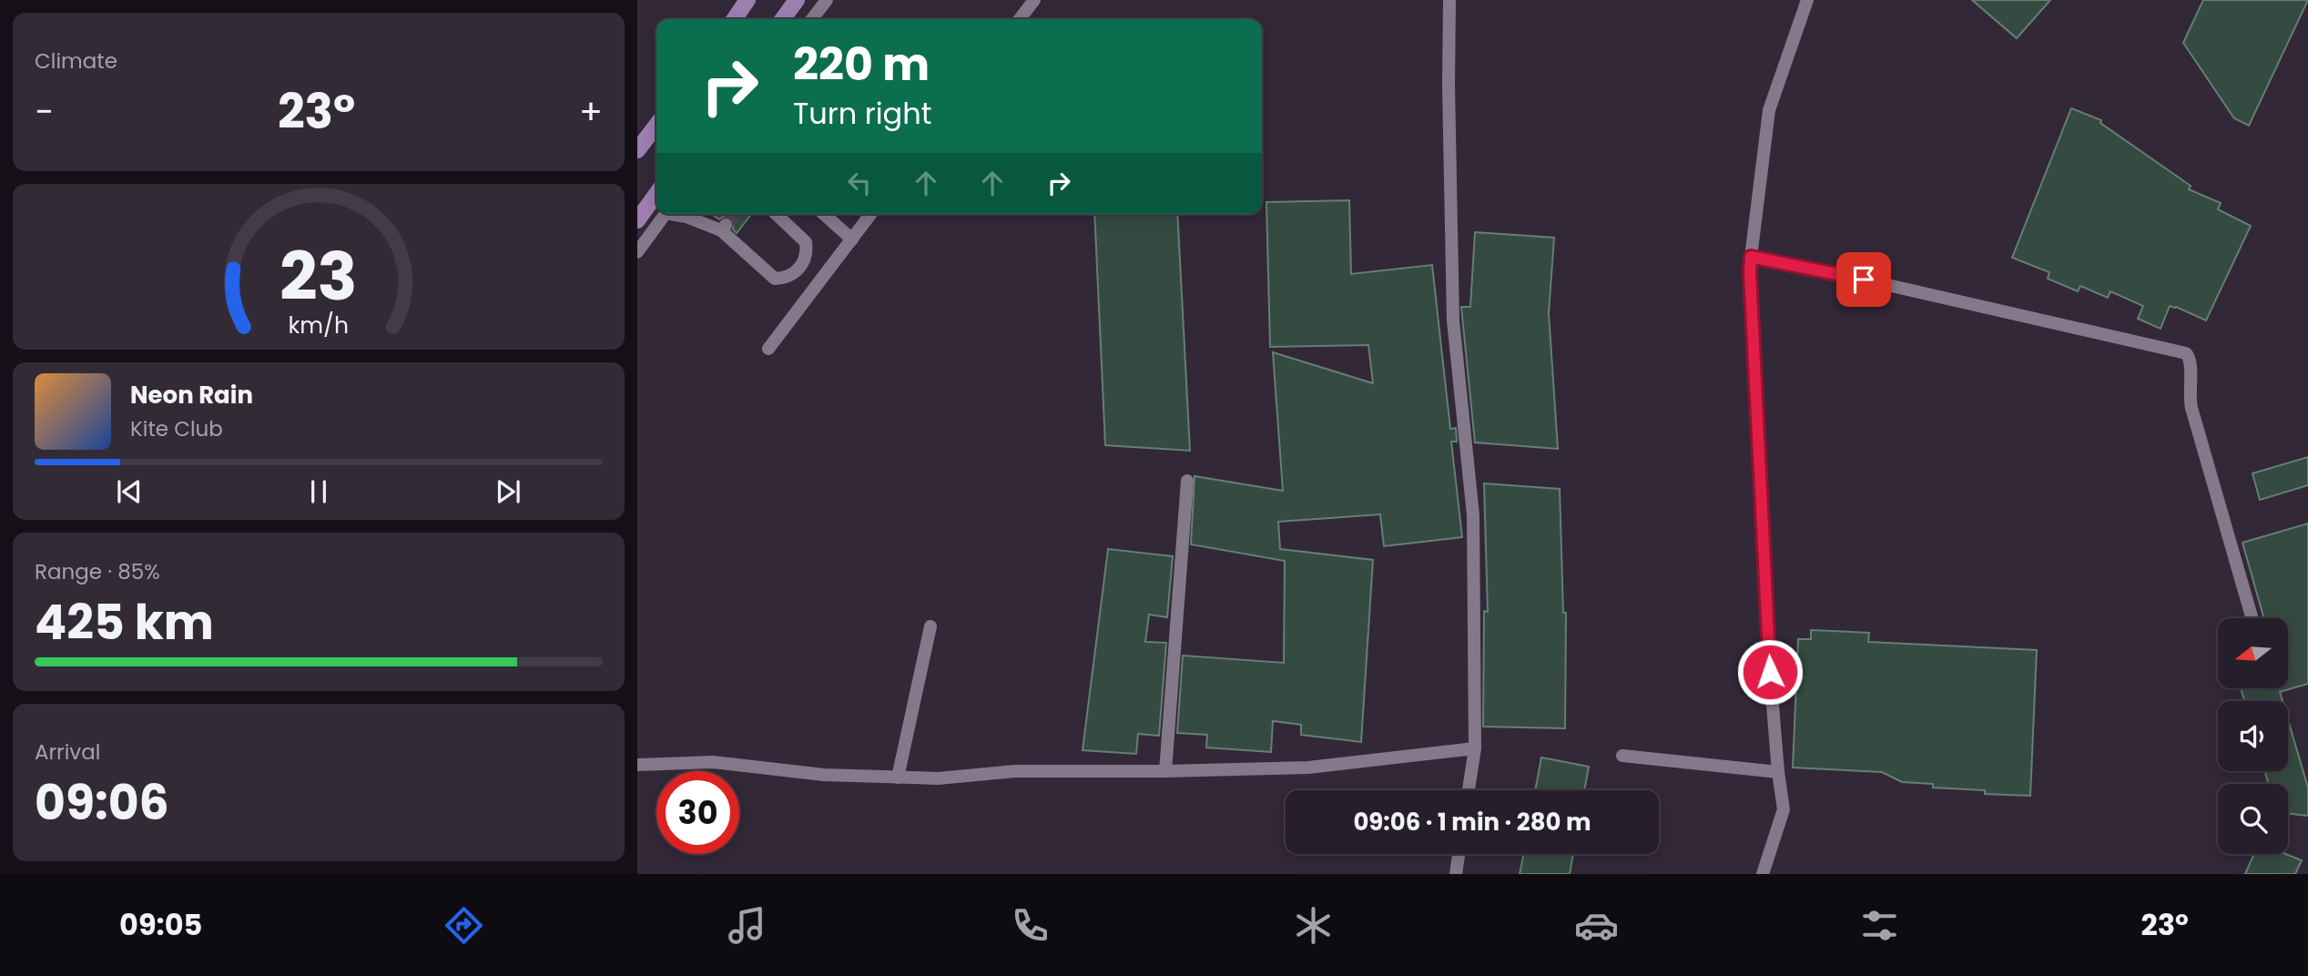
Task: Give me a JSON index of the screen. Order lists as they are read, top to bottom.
{
  "north": "left",
  "page": {
    "tile": [
      "Climate",
      ["Range · 85%", "425 km"],
      ["Arrival", "09:06"]
    ],
    "turn": ["220 m", "Turn right"],
    "heat": ["−", "23°", "+"],
    "song": ["Neon Rain", "Kite Club"],
    "limit": "30",
    "trip": "09:06 · 1 min · 280 m",
    "tabs": ["09:05", "23°"],
    "gauge": ["23", "km/h"]
  }
}
